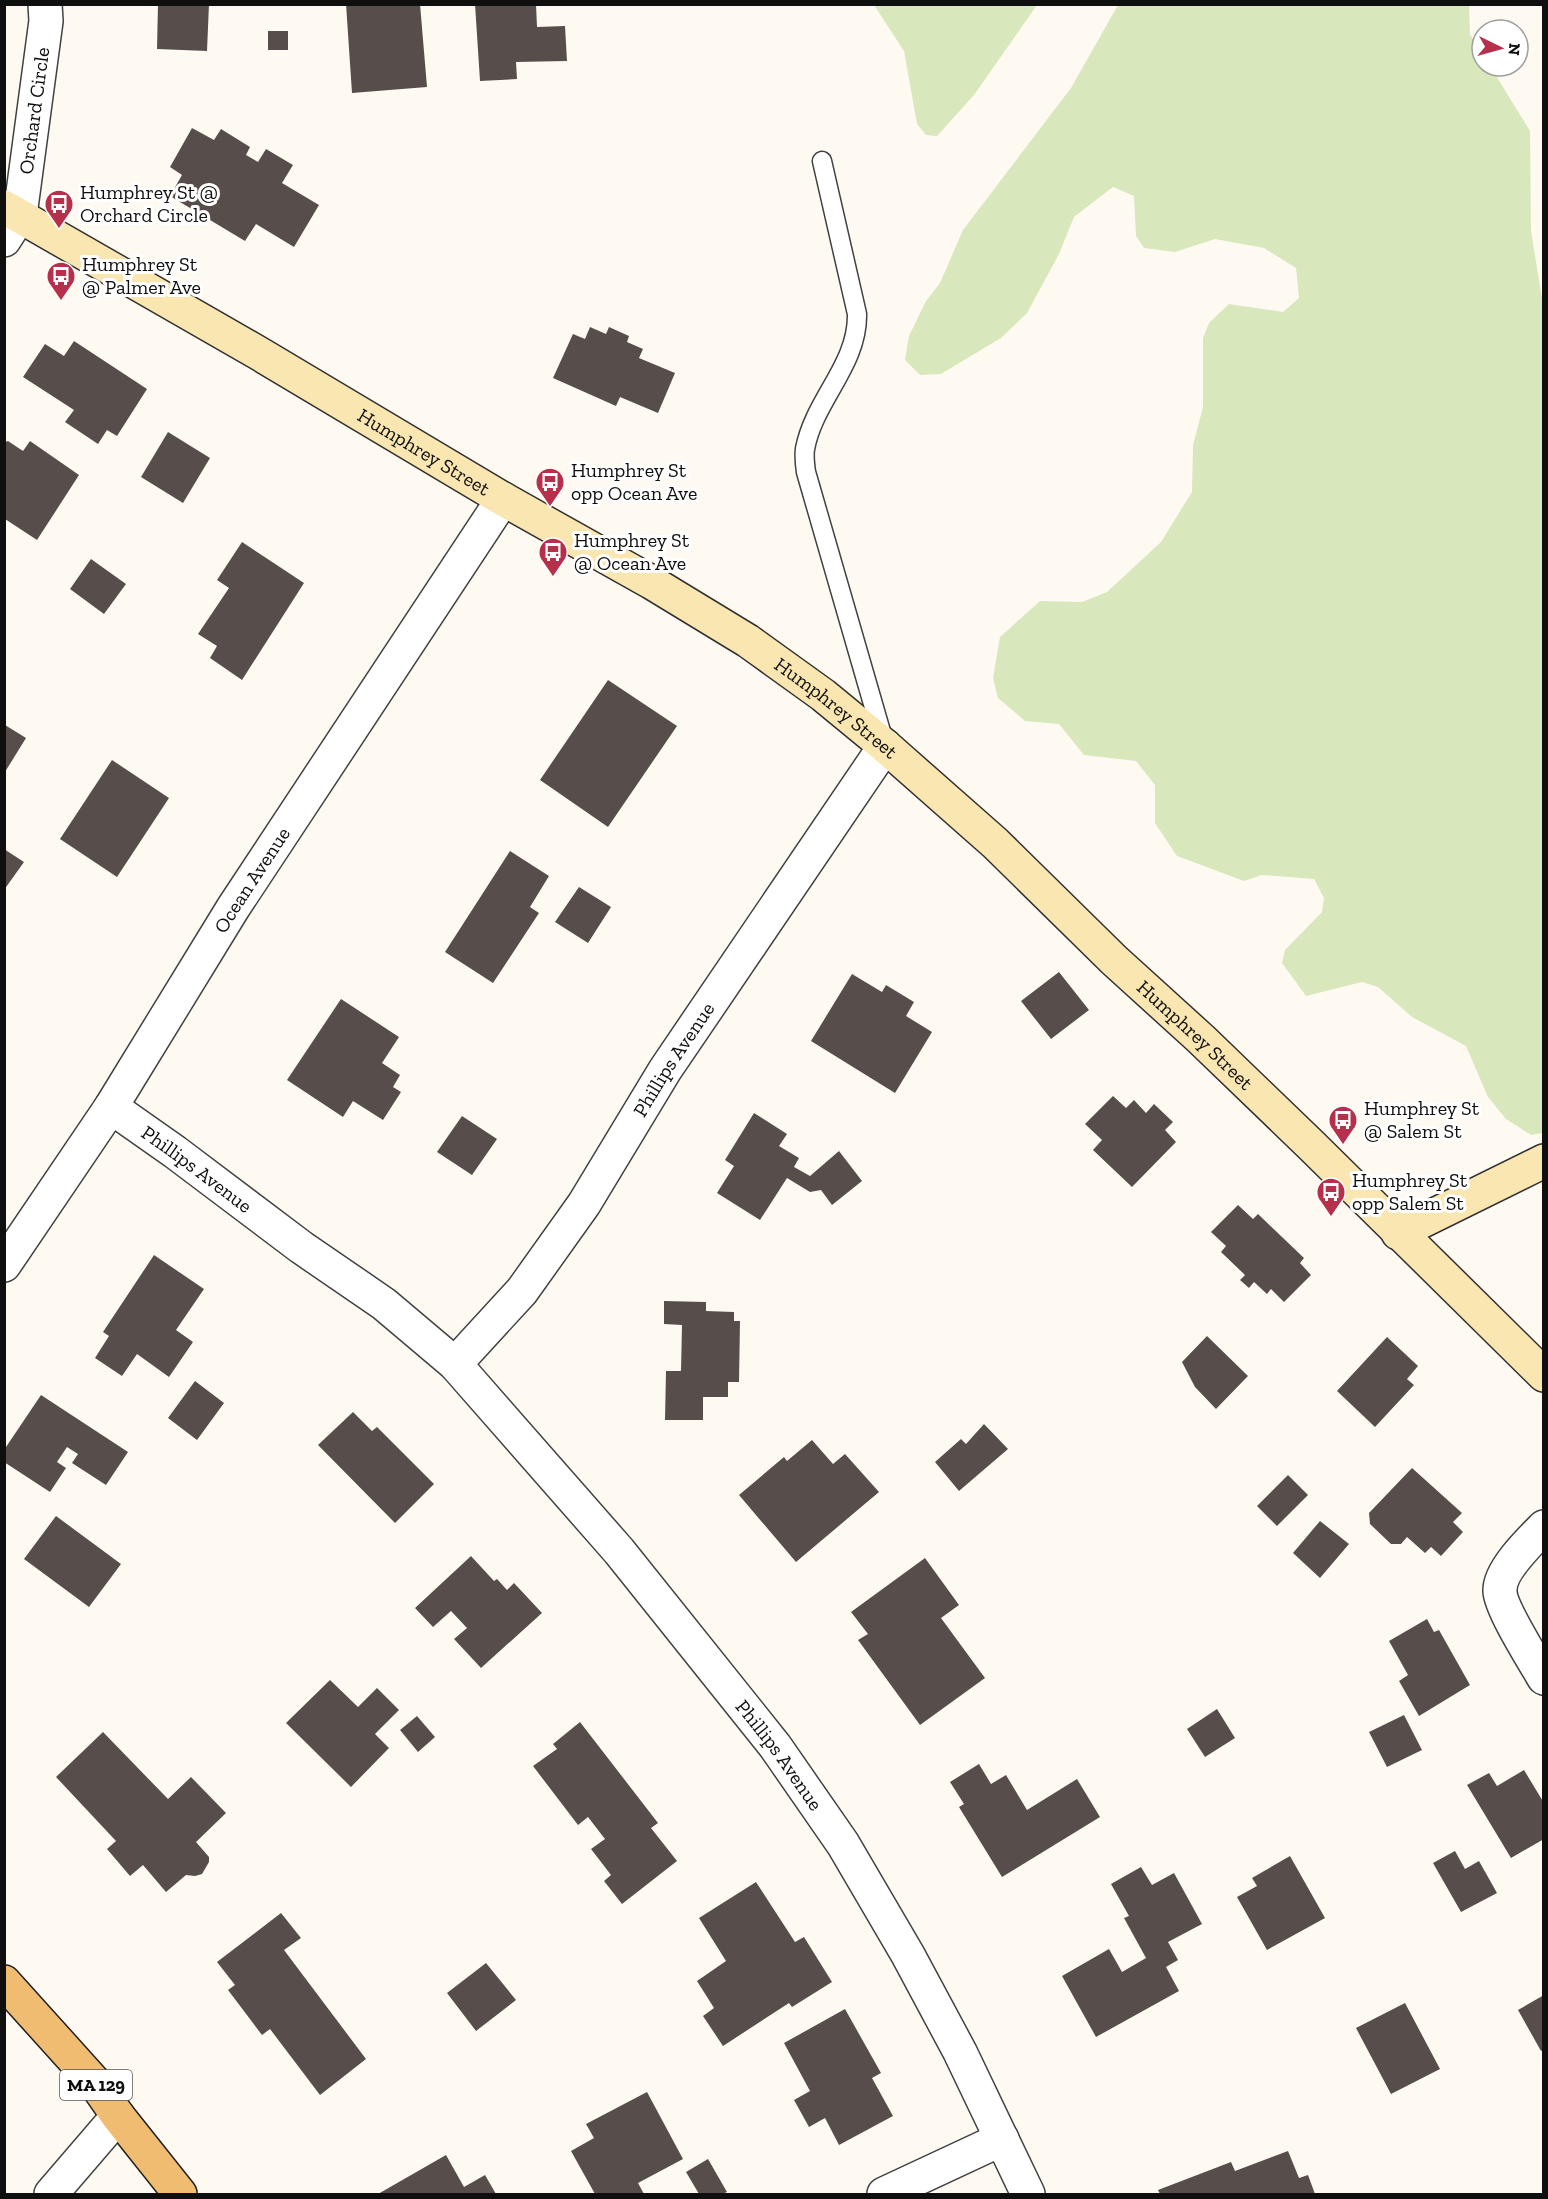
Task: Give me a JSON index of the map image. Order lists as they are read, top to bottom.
{
  "streets": {
    "main road": ["Humphrey Street", "MA 129"],
    "street": ["Orchard Circle", "Ocean Avenue", "Phillips Avenue"]
  },
  "crossings": [
    ["Orchard Circle", "Humphrey Street"],
    ["Humphrey Street", "Ocean Avenue"],
    ["Humphrey Street", "Phillips Avenue"],
    ["Ocean Avenue", "Phillips Avenue"]
  ],
  "places": {
    "bus stop": [
      "Humphrey St @ Orchard Circle",
      "Humphrey St @ Palmer Ave",
      "Humphrey St opp Ocean Ave",
      "Humphrey St @ Ocean Ave",
      "Humphrey St @ Salem St",
      "Humphrey St opp Salem St"
    ]
  },
  "north": "right"
}
